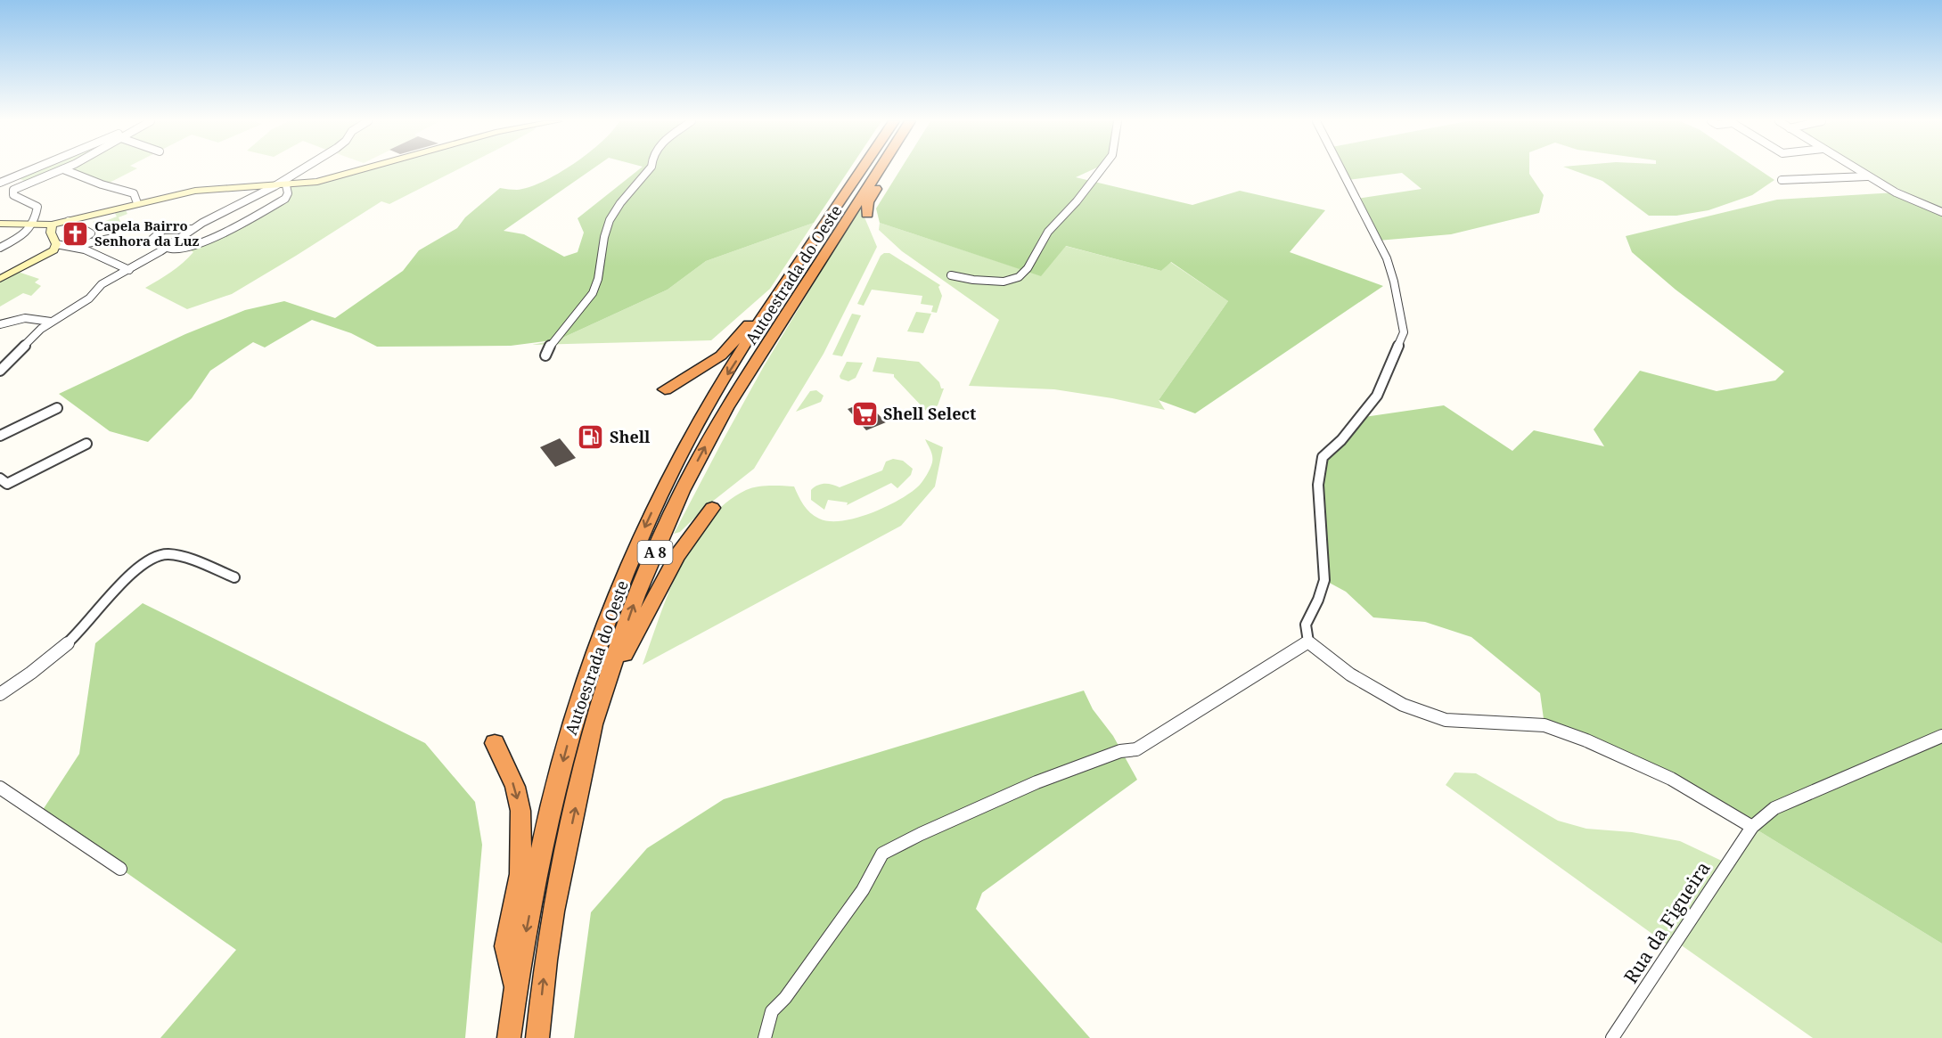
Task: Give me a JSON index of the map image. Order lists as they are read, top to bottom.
{
  "streets": {
    "highway": ["Autoestrada do Oeste", "A 8"],
    "street": ["Rua da Figueira"]
  },
  "places": {
    "church": ["Capela Bairro Senhora da Luz"],
    "supermarket": ["Shell Select"],
    "fuel station": ["Shell"]
  }
}
